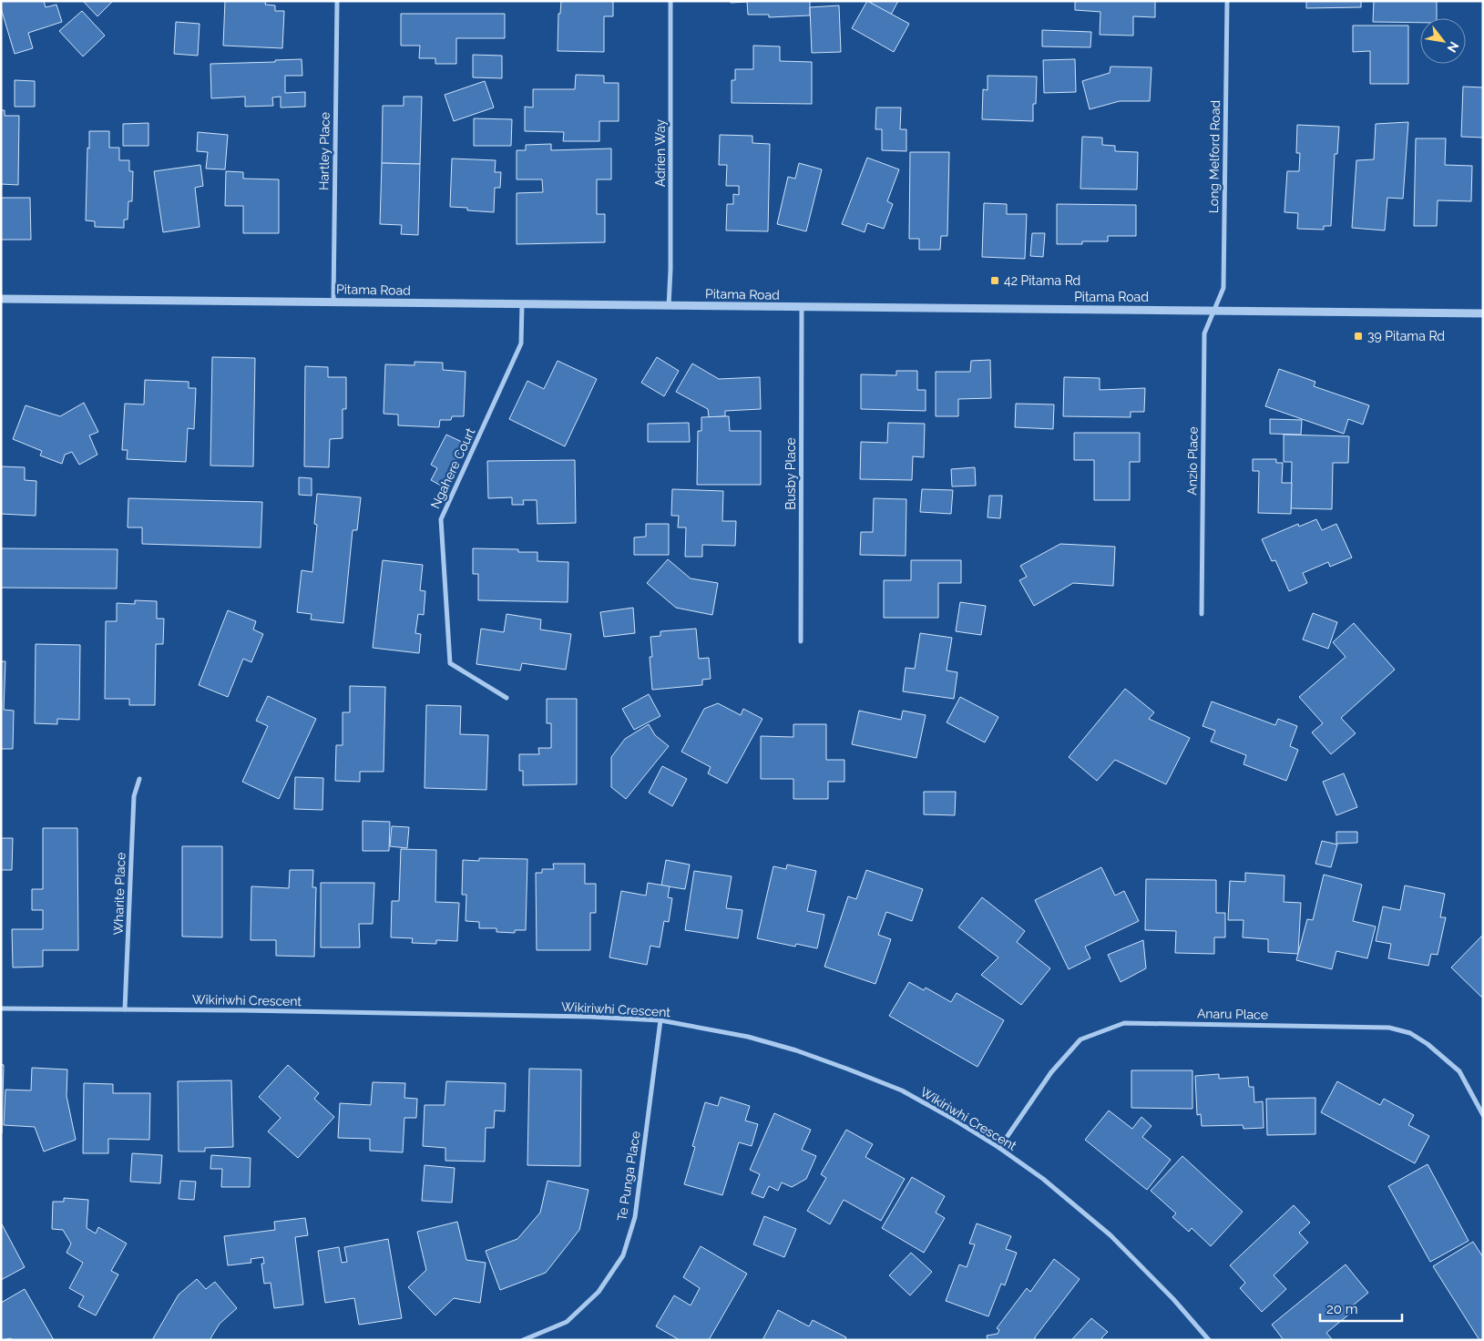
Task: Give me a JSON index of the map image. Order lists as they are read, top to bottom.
{
  "streets": {
    "street": [
      "Hartley Place",
      "Adrien Way",
      "Long Melford Road",
      "Pitama Road",
      "Anzio Place",
      "Ngahere Court",
      "Busby Place",
      "Wharite Place",
      "Wikiriwhi Crescent",
      "Anaru Place",
      "Te Punga Place"
    ]
  },
  "crossings": [
    ["Hartley Place", "Pitama Road"],
    ["Adrien Way", "Pitama Road"],
    ["Long Melford Road", "Pitama Road"],
    ["Long Melford Road", "Anzio Place"],
    ["Pitama Road", "Anzio Place"],
    ["Pitama Road", "Ngahere Court"],
    ["Pitama Road", "Busby Place"],
    ["Wharite Place", "Wikiriwhi Crescent"],
    ["Wikiriwhi Crescent", "Anaru Place"],
    ["Wikiriwhi Crescent", "Te Punga Place"]
  ],
  "places": {
    "transit": ["42 Pitama Rd", "39 Pitama Rd"]
  },
  "scale_bar": "20 m",
  "north": "bottom right"
}
